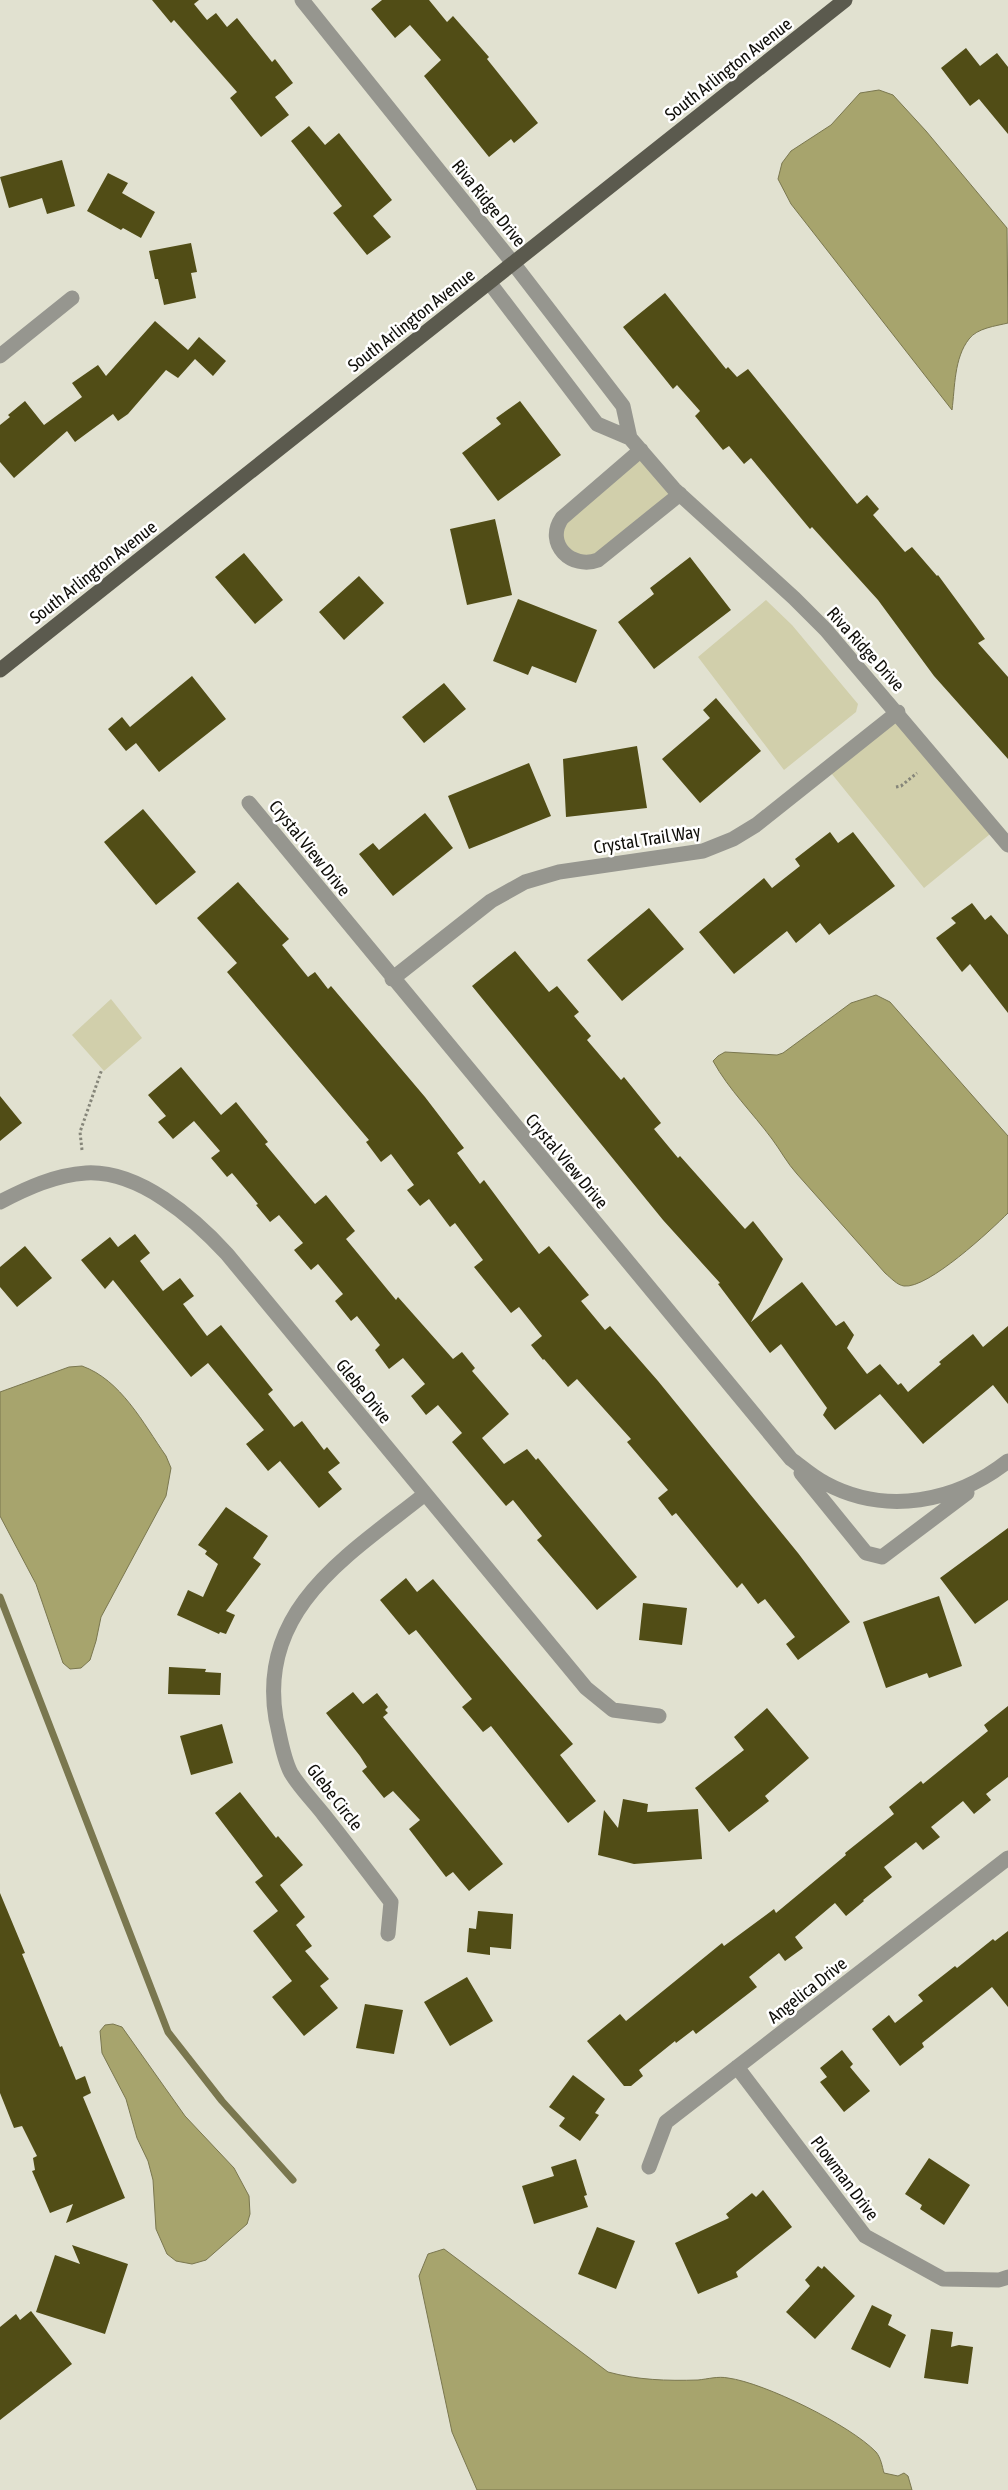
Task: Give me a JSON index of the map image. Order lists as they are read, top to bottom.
{
  "streets": {
    "main road": ["South Arlington Avenue"],
    "street": [
      "Riva Ridge Drive",
      "Crystal Trail Way",
      "Crystal View Drive",
      "Glebe Drive",
      "Glebe Circle",
      "Angelica Drive",
      "Plowman Drive"
    ]
  },
  "crossings": [
    ["South Arlington Avenue", "Riva Ridge Drive"],
    ["Riva Ridge Drive", "Crystal Trail Way"],
    ["Crystal Trail Way", "Crystal View Drive"],
    ["Glebe Drive", "Glebe Circle"],
    ["Angelica Drive", "Plowman Drive"]
  ]
}
